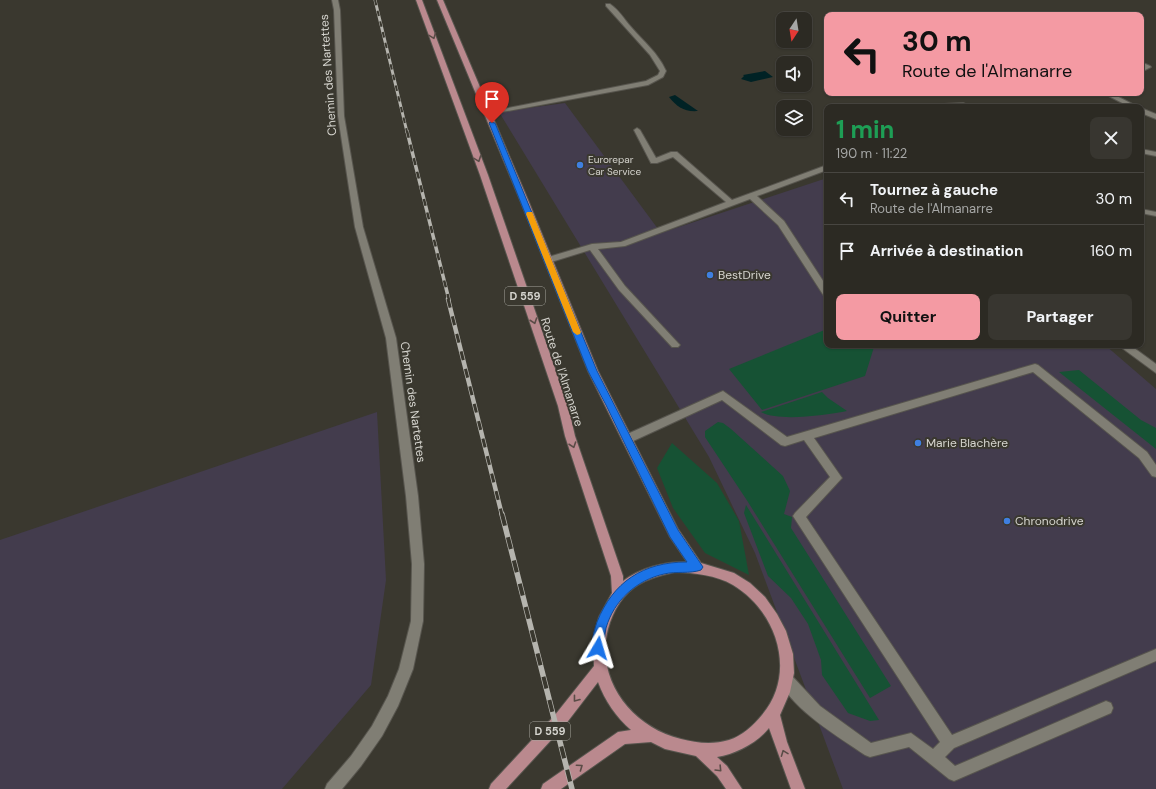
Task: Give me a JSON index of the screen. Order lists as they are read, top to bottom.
{
  "streets": {
    "main road": ["D 559", "Route de l'Almanarre"],
    "street": ["Chemin des Nartettes"]
  },
  "places": [
    "Eurorepar Car Service",
    "BestDrive",
    "Marie Blachère",
    "Chronodrive"
  ],
  "north": "bottom",
  "page": {
    "turn": ["30 m", "Route de l'Almanarre"],
    "heading": ["1 min", "190 m · 11:22"],
    "list": [
      {
        "name": "Tournez à gauche",
        "note": "Route de l'Almanarre",
        "value": "30 m"
      },
      {
        "name": "Arrivée à destination",
        "value": "160 m"
      }
    ],
    "buttons": ["Quitter", "Partager"]
  }
}
